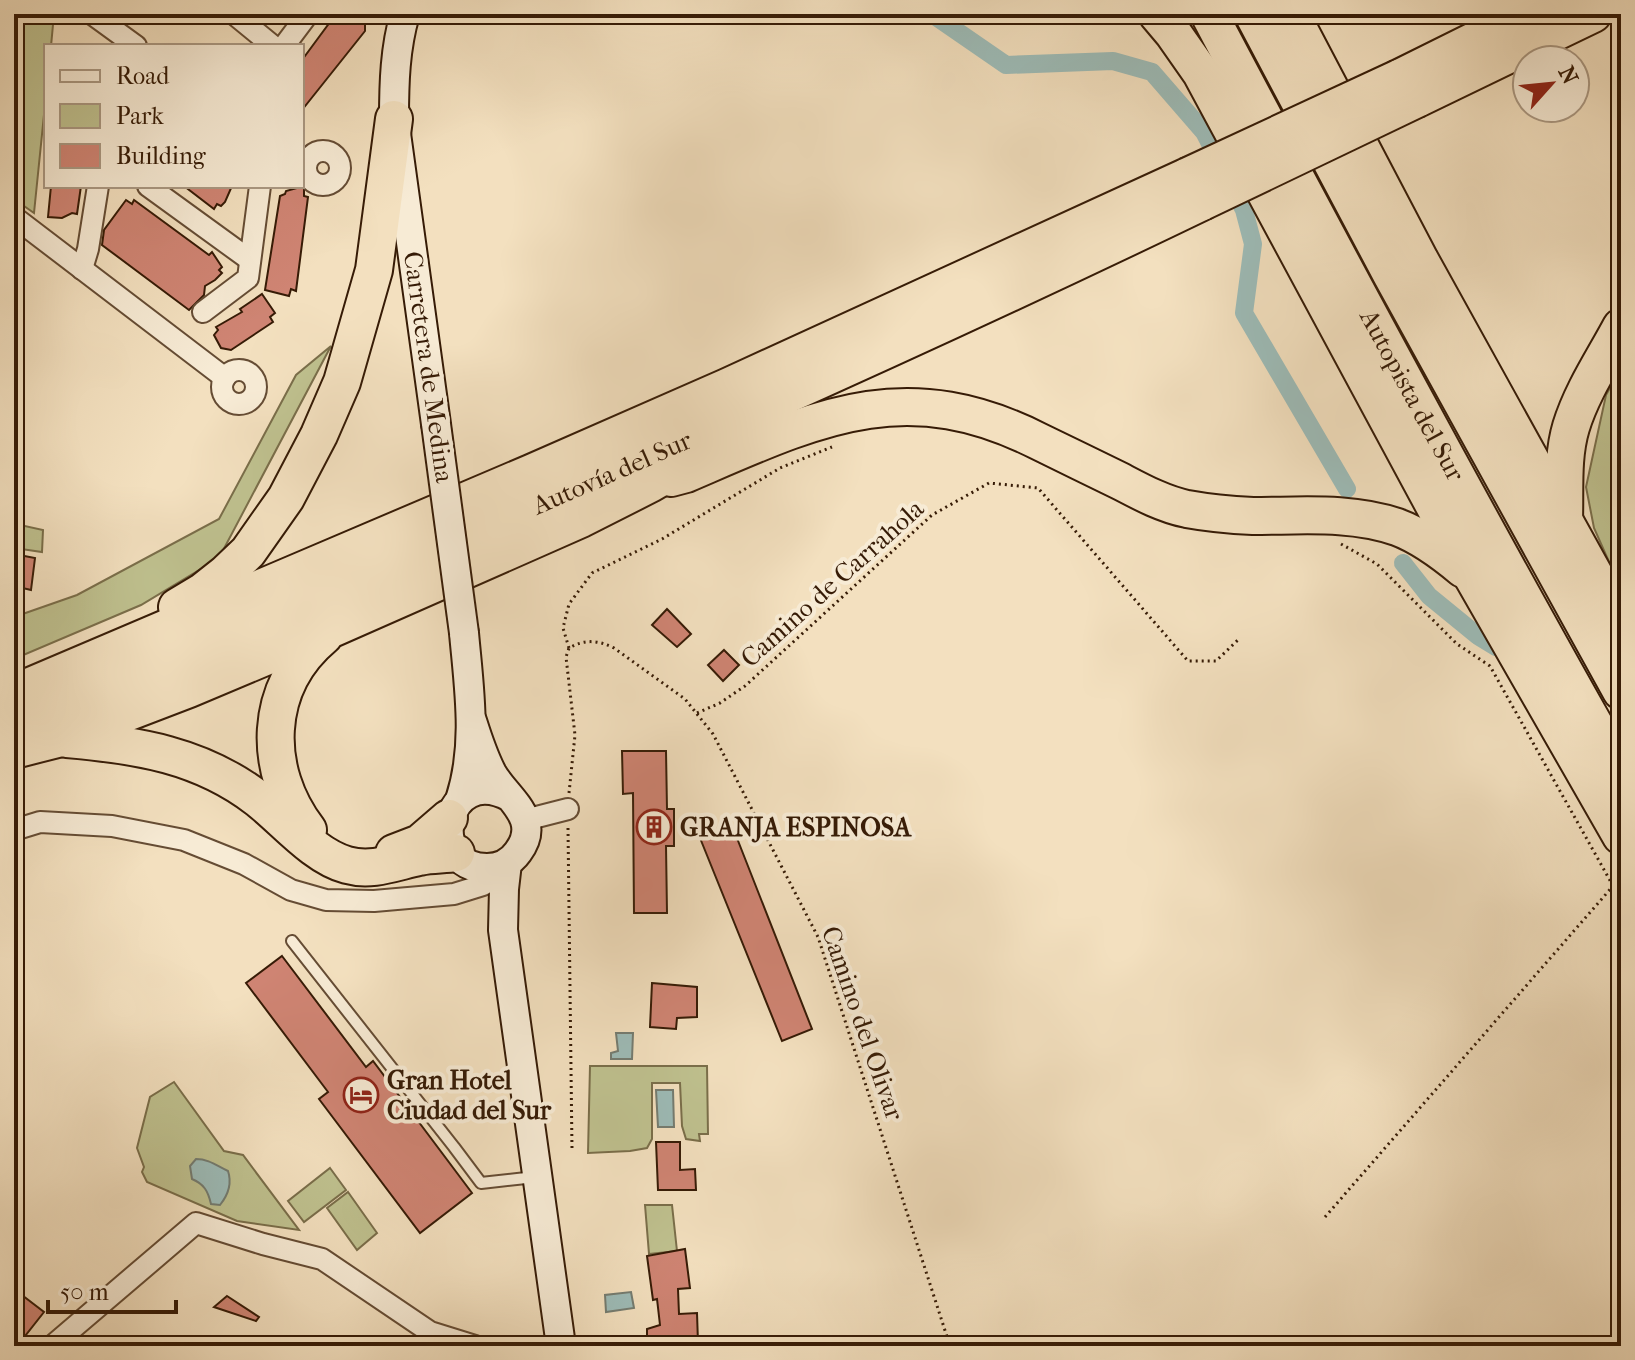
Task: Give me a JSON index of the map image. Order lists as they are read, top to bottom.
{
  "streets": {
    "highway": ["Autopista del Sur", "Autovía del Sur"],
    "main road": ["Carretera de Medina"],
    "path": ["Camino de Carrahola", "Camino del Olivar"]
  },
  "crossings": [
    ["Camino de Carrahola", "Camino del Olivar"]
  ],
  "places": {
    "building": ["GRANJA ESPINOSA"],
    "hotel": ["Gran Hotel Ciudad del Sur"]
  },
  "legend": ["Road", "Park", "Building"],
  "scale_bar": "50 m",
  "north": "top right"
}
